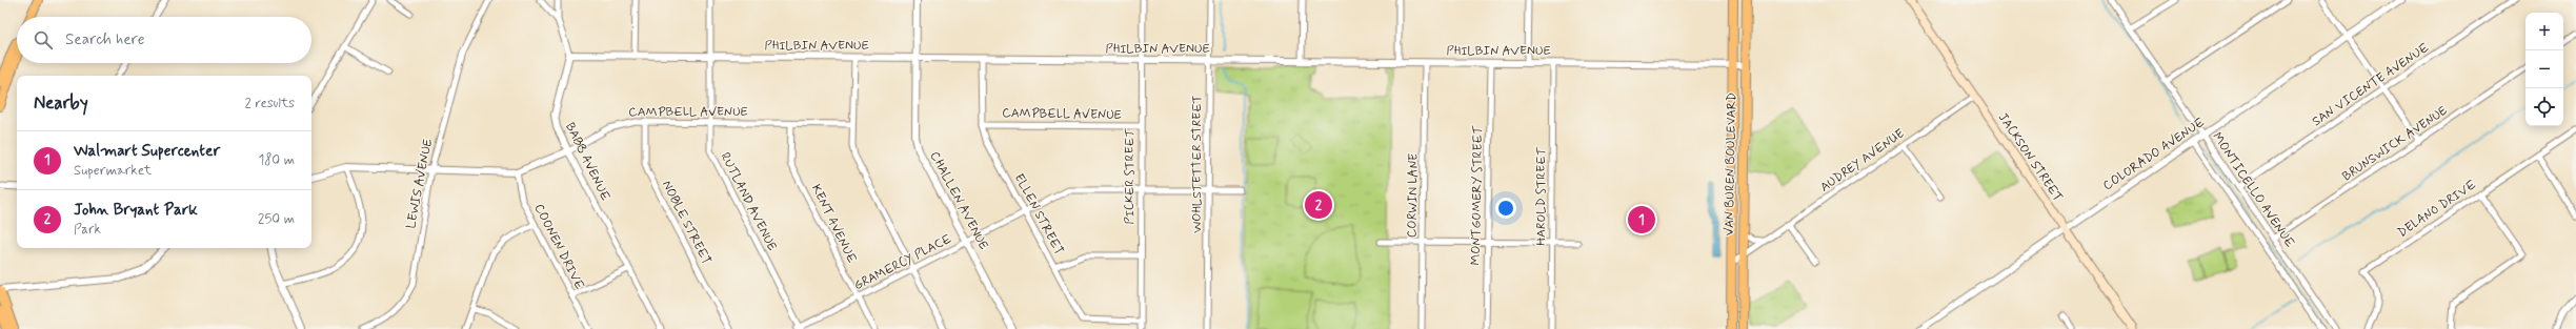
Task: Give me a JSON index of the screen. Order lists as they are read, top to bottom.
{
  "streets": {
    "main road": ["JACKSON STREET", "VAN BUREN BOULEVARD"],
    "street": [
      "PHILBIN AVENUE",
      "SAN VICENTE AVENUE",
      "CAMPBELL AVENUE",
      "BRUNSWICK AVENUE",
      "COLORADO AVENUE",
      "AUDREY AVENUE",
      "BABB AVENUE",
      "WOHLSTETTER STREET",
      "PICKER STREET",
      "LEWIS AVENUE",
      "MONTICELLO AVENUE",
      "CORWIN LANE",
      "MONTGOMERY STREET",
      "HAROLD STREET",
      "CHALLEN AVENUE",
      "RUTLAND AVENUE",
      "DELANO DRIVE",
      "ELLEN STREET",
      "NOBLE STREET",
      "KENT AVENUE",
      "COONEN DRIVE",
      "GRAMERCY PLACE"
    ]
  },
  "crossings": [
    ["PHILBIN AVENUE", "BABB AVENUE"],
    ["PHILBIN AVENUE", "WOHLSTETTER STREET"],
    ["PHILBIN AVENUE", "VAN BUREN BOULEVARD"],
    ["PHILBIN AVENUE", "PICKER STREET"],
    ["PHILBIN AVENUE", "CORWIN LANE"],
    ["PHILBIN AVENUE", "MONTGOMERY STREET"],
    ["PHILBIN AVENUE", "HAROLD STREET"],
    ["PHILBIN AVENUE", "CHALLEN AVENUE"],
    ["PHILBIN AVENUE", "RUTLAND AVENUE"],
    ["PHILBIN AVENUE", "ELLEN STREET"],
    ["SAN VICENTE AVENUE", "MONTICELLO AVENUE"],
    ["CAMPBELL AVENUE", "BABB AVENUE"],
    ["CAMPBELL AVENUE", "PICKER STREET"],
    ["CAMPBELL AVENUE", "LEWIS AVENUE"],
    ["CAMPBELL AVENUE", "RUTLAND AVENUE"],
    ["CAMPBELL AVENUE", "ELLEN STREET"],
    ["CAMPBELL AVENUE", "NOBLE STREET"],
    ["CAMPBELL AVENUE", "KENT AVENUE"],
    ["CAMPBELL AVENUE", "COONEN DRIVE"],
    ["BRUNSWICK AVENUE", "MONTICELLO AVENUE"],
    ["COLORADO AVENUE", "JACKSON STREET"],
    ["COLORADO AVENUE", "MONTICELLO AVENUE"],
    ["JACKSON STREET", "AUDREY AVENUE"],
    ["AUDREY AVENUE", "VAN BUREN BOULEVARD"],
    ["WOHLSTETTER STREET", "GRAMERCY PLACE"],
    ["PICKER STREET", "ELLEN STREET"],
    ["PICKER STREET", "GRAMERCY PLACE"],
    ["CHALLEN AVENUE", "GRAMERCY PLACE"],
    ["RUTLAND AVENUE", "GRAMERCY PLACE"],
    ["ELLEN STREET", "GRAMERCY PLACE"],
    ["KENT AVENUE", "GRAMERCY PLACE"]
  ],
  "page": {
    "map_buttons": ["+", "−"],
    "search": "Search here",
    "heading": ["Nearby", "2 results"],
    "list": [
      {
        "mark": "1",
        "name": "Walmart Supercenter",
        "note": "Supermarket",
        "value": "180 m"
      },
      {
        "mark": "2",
        "name": "John Bryant Park",
        "note": "Park",
        "value": "250 m"
      }
    ],
    "pins": ["2", "1"]
  }
}
